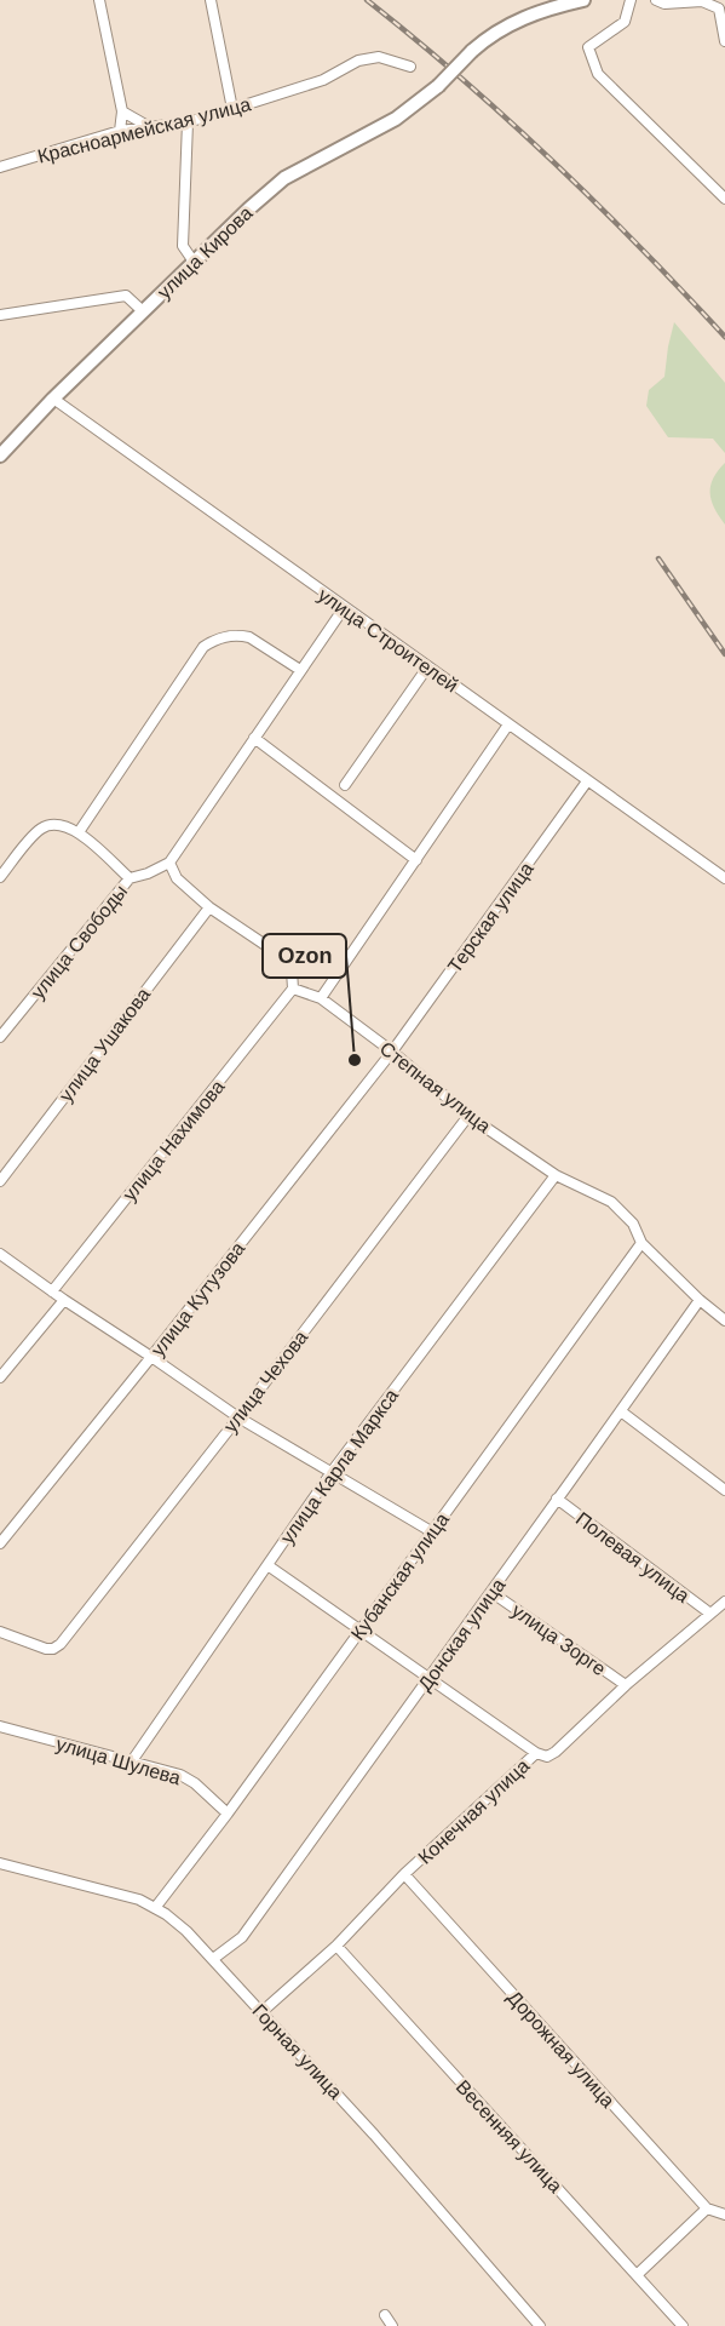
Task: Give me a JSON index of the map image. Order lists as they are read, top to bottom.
{
  "streets": {
    "main road": ["улица Кирова"],
    "street": [
      "Красноармейская улица",
      "улица Строителей",
      "Терская улица",
      "улица Свободы",
      "улица Ушакова",
      "Степная улица",
      "улица Нахимова",
      "улица Кутузова",
      "улица Чехова",
      "улица Карла Маркса",
      "Полевая улица",
      "Кубанская улица",
      "Донская улица",
      "улица Зорге",
      "улица Шулева",
      "Конечная улица",
      "Дорожная улица",
      "Горная улица",
      "Весенняя улица"
    ]
  },
  "crossings": [
    ["улица Кирова", "улица Строителей"],
    ["улица Строителей", "Терская улица"],
    ["Терская улица", "Степная улица"],
    ["Терская улица", "улица Кутузова"],
    ["Степная улица", "улица Нахимова"],
    ["Степная улица", "улица Кутузова"],
    ["Степная улица", "улица Чехова"],
    ["Степная улица", "улица Карла Маркса"],
    ["Степная улица", "Кубанская улица"],
    ["Степная улица", "Донская улица"],
    ["улица Карла Маркса", "улица Шулева"],
    ["Полевая улица", "Донская улица"],
    ["Полевая улица", "Конечная улица"],
    ["Кубанская улица", "улица Шулева"],
    ["Кубанская улица", "Горная улица"],
    ["Донская улица", "улица Зорге"],
    ["Донская улица", "Горная улица"],
    ["улица Зорге", "Конечная улица"],
    ["Конечная улица", "Дорожная улица"],
    ["Конечная улица", "Горная улица"],
    ["Конечная улица", "Весенняя улица"]
  ],
  "places": ["Ozon"]
}
